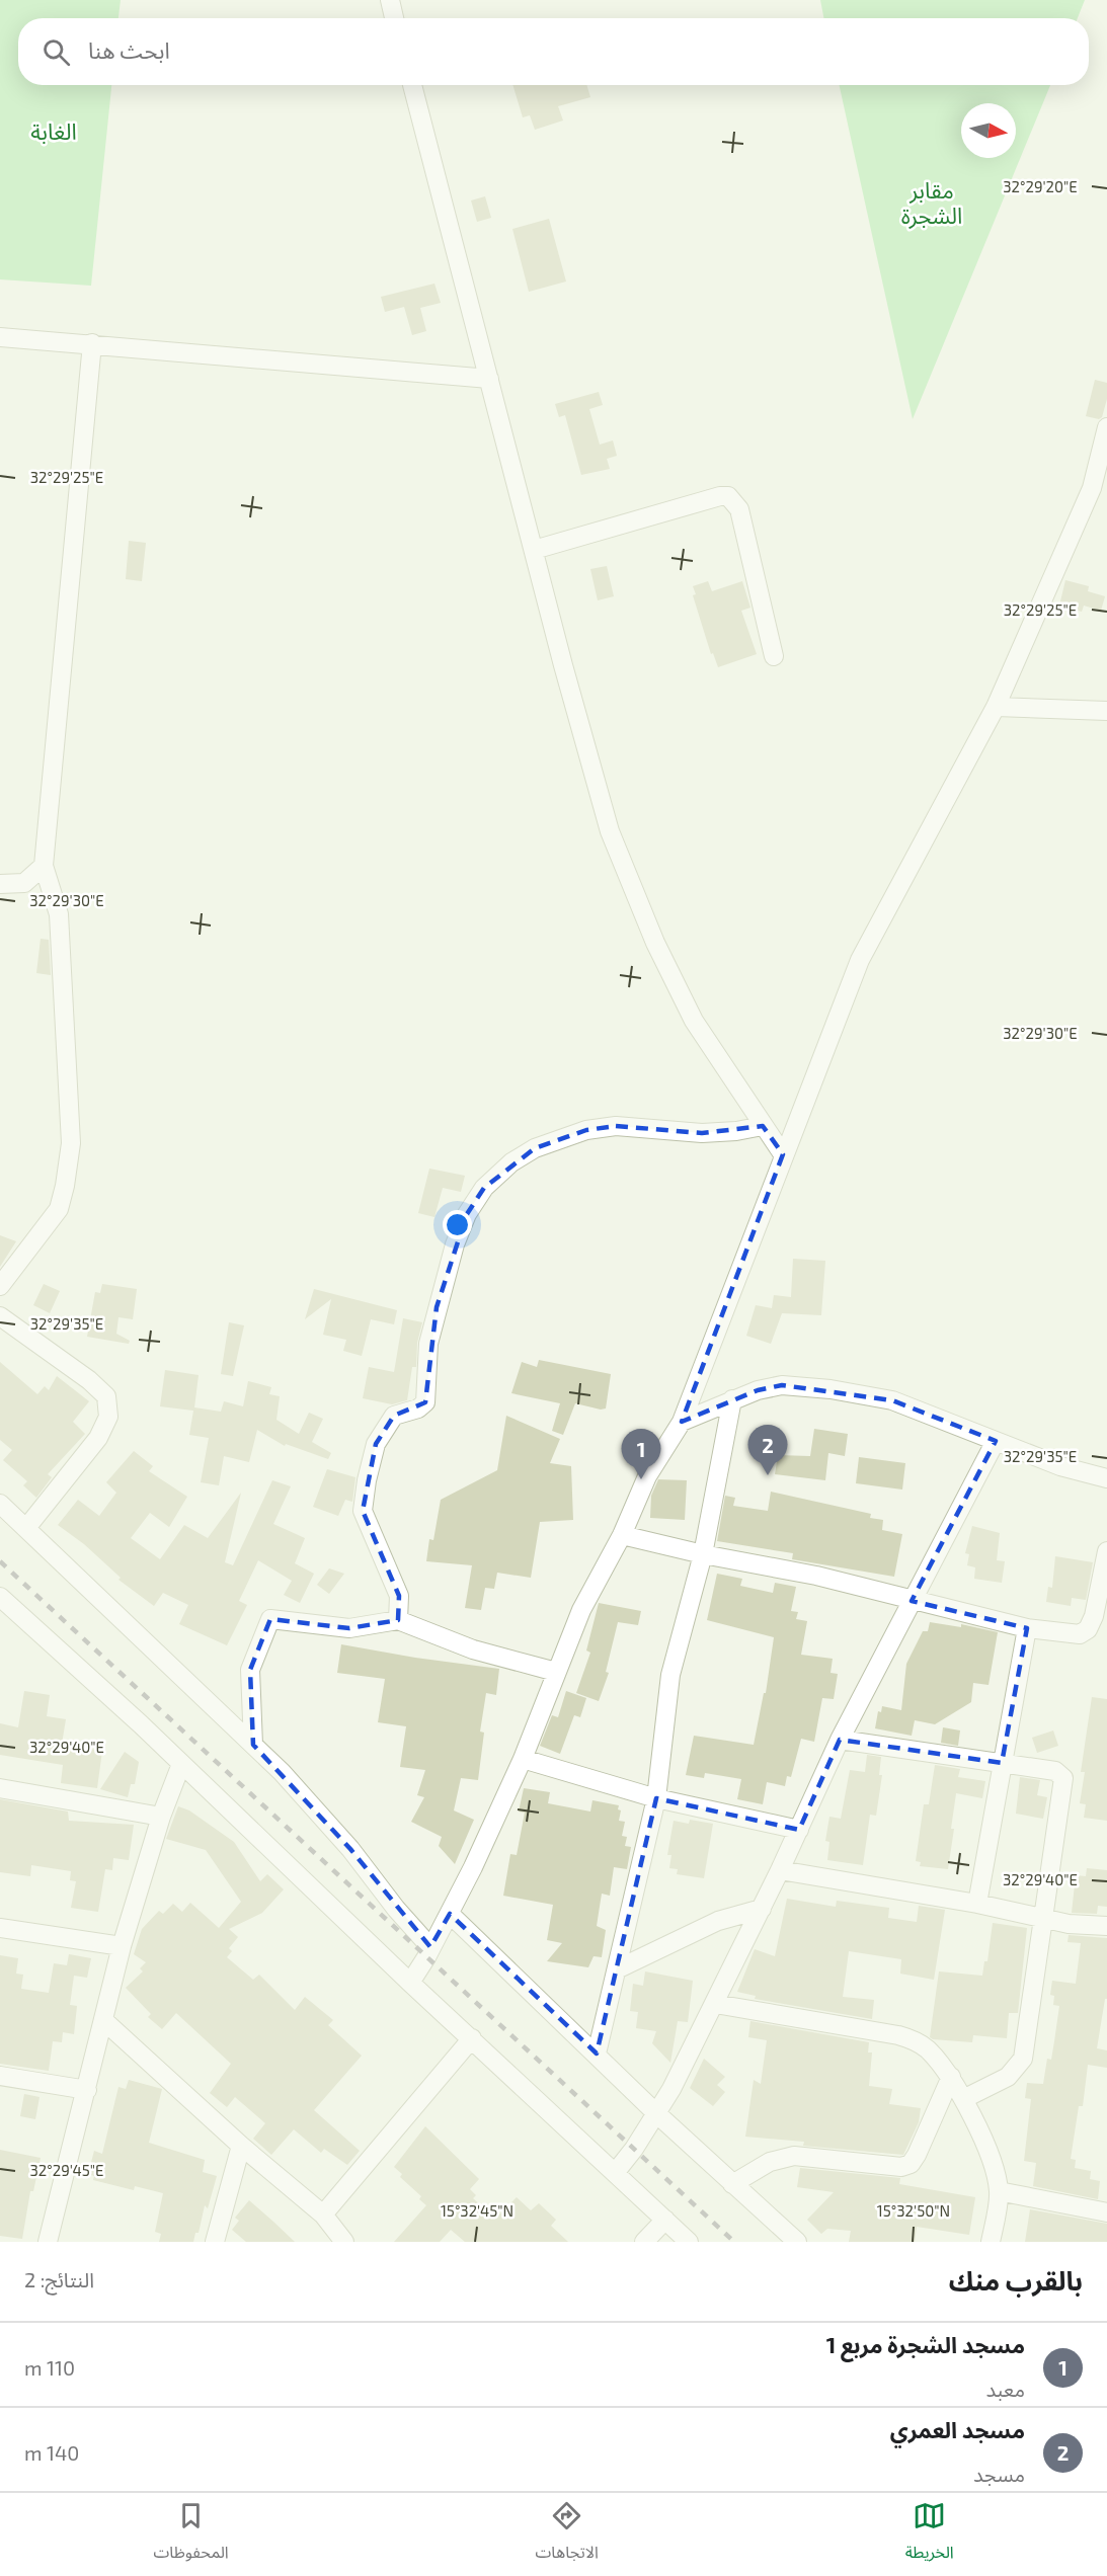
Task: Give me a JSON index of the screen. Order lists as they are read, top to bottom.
{
  "parks": ["الغابة", "مقابر الشجرة"],
  "north": "right",
  "page": {
    "search": "ابحث هنا",
    "pins": ["2", "1"],
    "heading": ["بالقرب منك", "النتائج: 2"],
    "list": [
      {
        "mark": "1",
        "name": "مسجد الشجرة مربع 1",
        "note": "معبد",
        "value": "110 m"
      },
      {
        "mark": "2",
        "name": "مسجد العمري",
        "note": "مسجد",
        "value": "140 m"
      }
    ],
    "nav": ["الخريطة", "الاتجاهات", "المحفوظات"]
  },
  "coordinates": [
    "32°29'20\"E",
    "32°29'25\"E",
    "32°29'30\"E",
    "32°29'35\"E",
    "32°29'40\"E",
    "32°29'45\"E",
    "15°32'45\"N",
    "15°32'50\"N"
  ]
}
